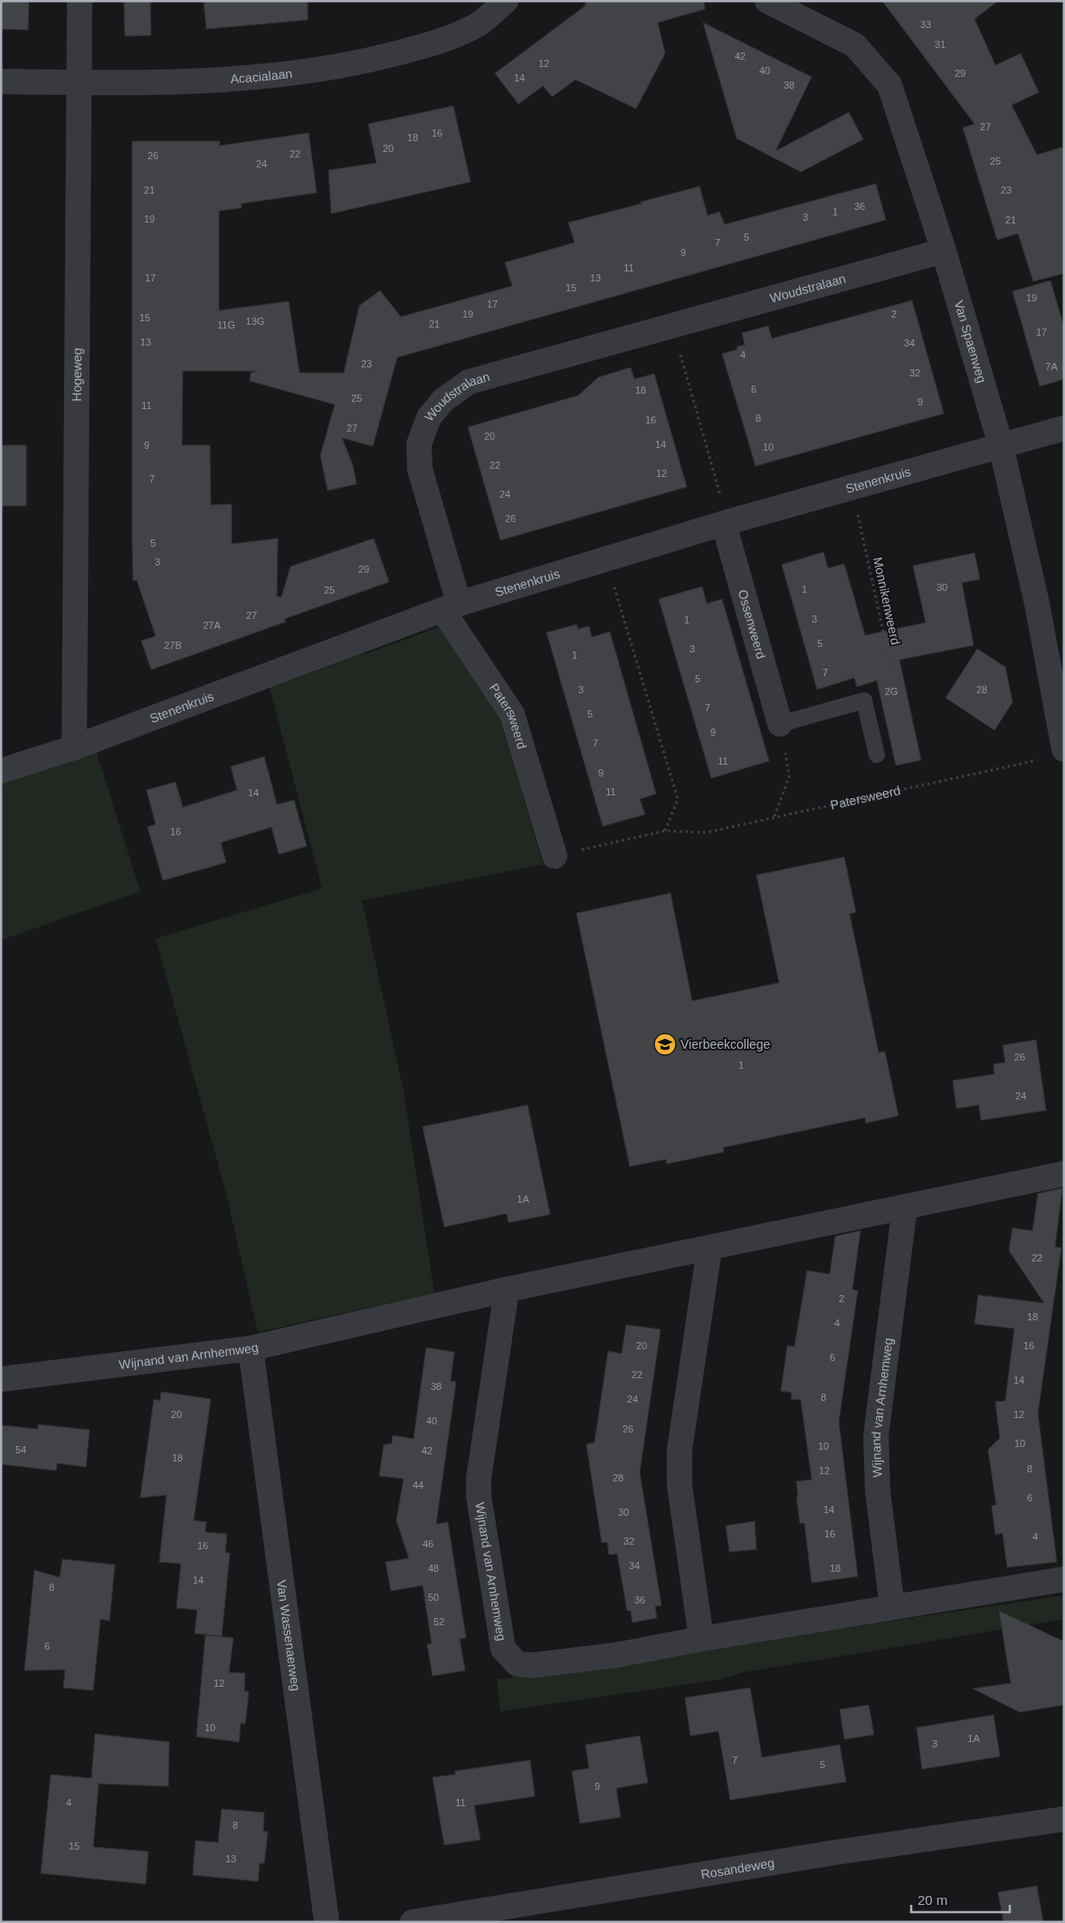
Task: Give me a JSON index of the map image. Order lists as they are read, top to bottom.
{
  "streets": {
    "street": [
      "Acacialaan",
      "Woudstralaan",
      "Van Spaenweg",
      "Hogeweg",
      "Stenenkruis",
      "Ossenweerd",
      "Patersweerd",
      "Wijnand van Arnhemweg",
      "Van Wassenaerweg",
      "Rosandeweg"
    ],
    "path": ["Monnikenweerd"]
  },
  "crossings": [
    ["Acacialaan", "Hogeweg"],
    ["Woudstralaan", "Van Spaenweg"],
    ["Woudstralaan", "Stenenkruis"],
    ["Woudstralaan", "Patersweerd"],
    ["Van Spaenweg", "Stenenkruis"],
    ["Hogeweg", "Stenenkruis"],
    ["Stenenkruis", "Monnikenweerd"],
    ["Stenenkruis", "Ossenweerd"],
    ["Stenenkruis", "Patersweerd"],
    ["Wijnand van Arnhemweg", "Van Wassenaerweg"]
  ],
  "places": {
    "school or university": ["Vierbeekcollege"]
  },
  "house_numbers": [
    "33",
    "31",
    "42",
    "12",
    "40",
    "29",
    "14",
    "38",
    "27",
    "16",
    "18",
    "20",
    "22",
    "26",
    "25",
    "24",
    "21",
    "23",
    "36",
    "1",
    "3",
    "19",
    "21",
    "5",
    "7",
    "9",
    "11",
    "17",
    "13",
    "15",
    "19",
    "17",
    "19",
    "2",
    "15",
    "13G",
    "21",
    "11G",
    "17",
    "13",
    "34",
    "4",
    "23",
    "7A",
    "32",
    "6",
    "18",
    "25",
    "9",
    "11",
    "8",
    "16",
    "27",
    "20",
    "14",
    "9",
    "10",
    "22",
    "12",
    "7",
    "24",
    "26",
    "5",
    "3",
    "29",
    "30",
    "1",
    "25",
    "27",
    "3",
    "1",
    "27A",
    "5",
    "27B",
    "3",
    "1",
    "7",
    "5",
    "3",
    "28",
    "2G",
    "7",
    "5",
    "9",
    "7",
    "11",
    "9",
    "11",
    "14",
    "16",
    "26",
    "1",
    "24",
    "1A",
    "22",
    "2",
    "18",
    "4",
    "20",
    "16",
    "6",
    "22",
    "14",
    "38",
    "8",
    "24",
    "20",
    "12",
    "40",
    "26",
    "10",
    "10",
    "54",
    "42",
    "18",
    "8",
    "12",
    "28",
    "44",
    "6",
    "14",
    "30",
    "16",
    "4",
    "32",
    "46",
    "16",
    "34",
    "48",
    "18",
    "14",
    "8",
    "50",
    "36",
    "52",
    "6",
    "12",
    "10",
    "1A",
    "3",
    "7",
    "5",
    "9",
    "4",
    "11",
    "8",
    "15",
    "13"
  ],
  "scale_bar": "20 m"
}
